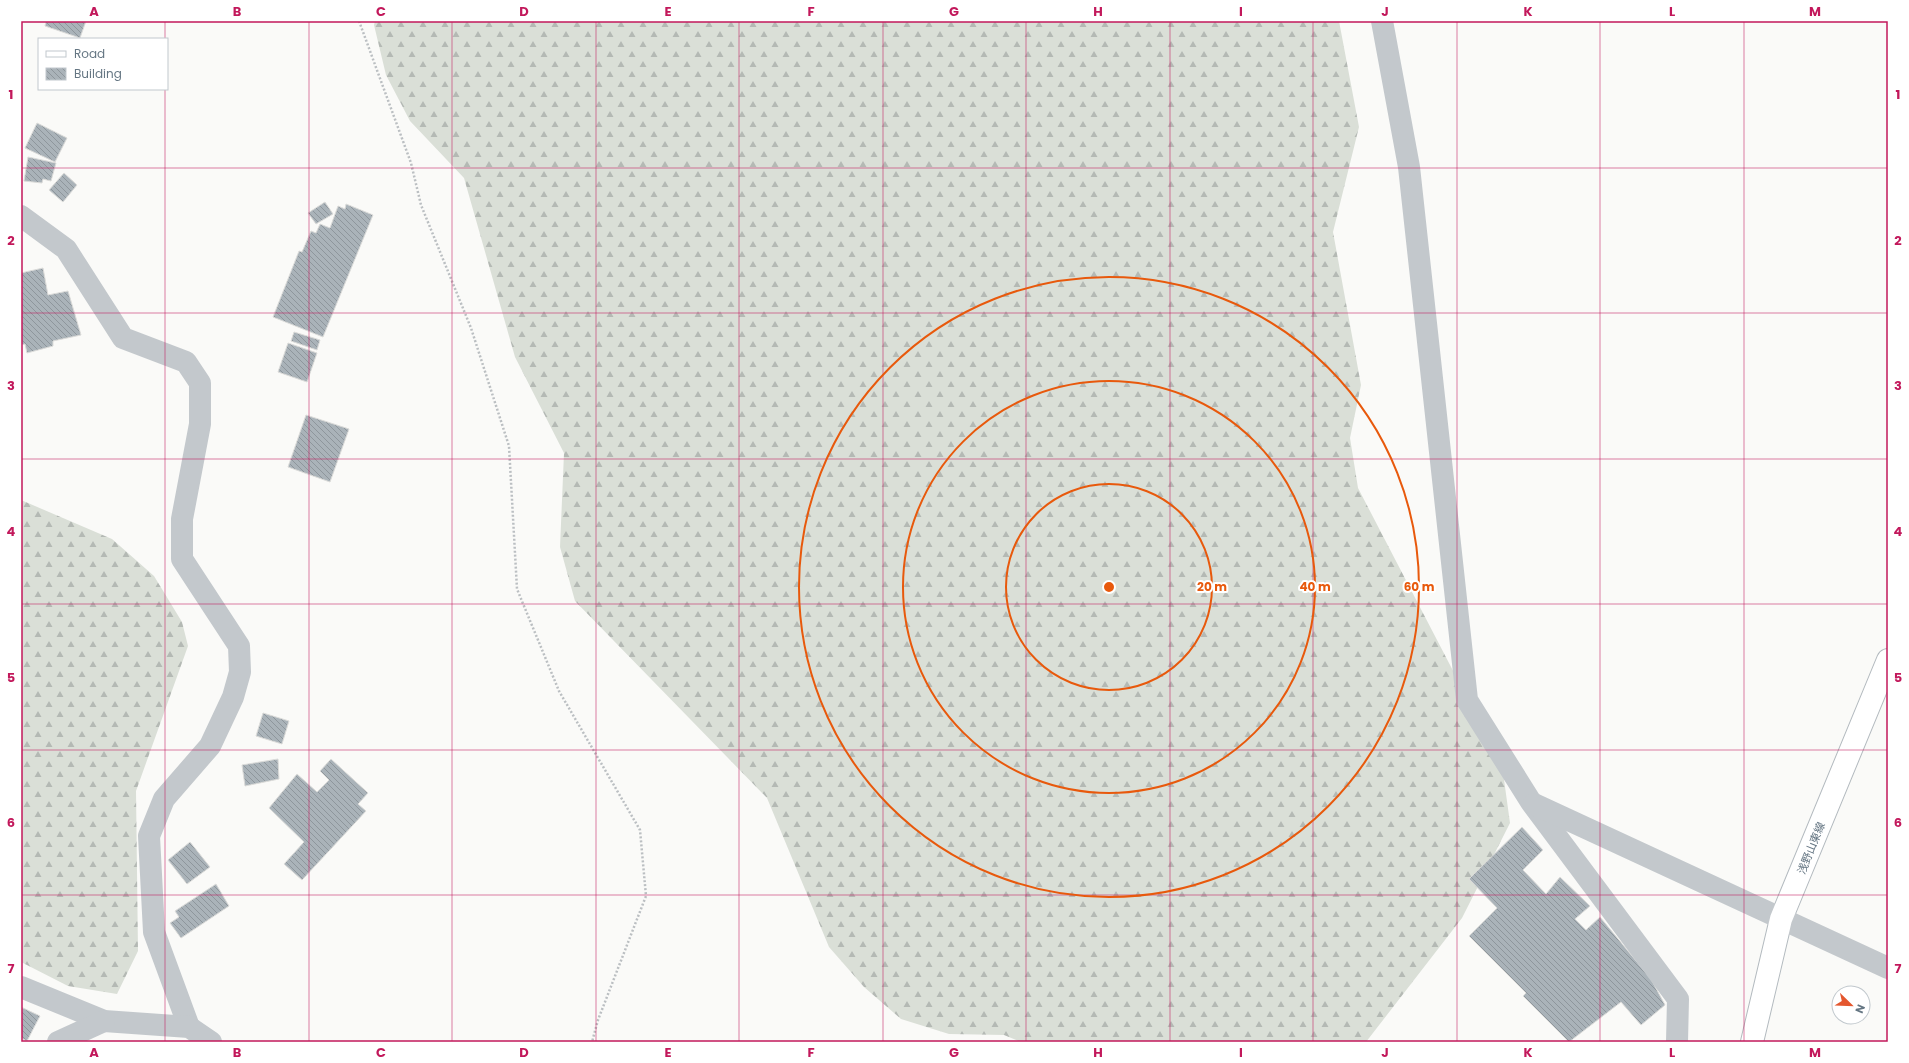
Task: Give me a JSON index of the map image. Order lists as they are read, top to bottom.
{
  "streets": {
    "main road": ["浅野山東線"]
  },
  "legend": ["Road", "Building"],
  "north": "bottom right",
  "grid": {
    "columns": [
      "A",
      "B",
      "C",
      "D",
      "E",
      "F",
      "G",
      "H",
      "I",
      "J",
      "K",
      "L",
      "M"
    ],
    "rows": [
      "1",
      "2",
      "3",
      "4",
      "5",
      "6",
      "7"
    ]
  },
  "rings": ["20 m", "40 m", "60 m"]
}
